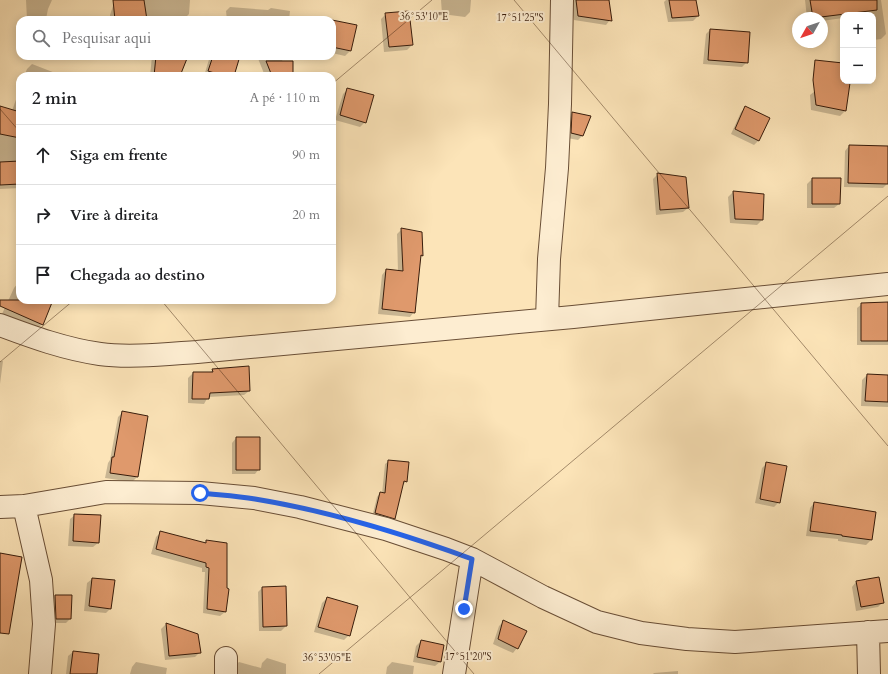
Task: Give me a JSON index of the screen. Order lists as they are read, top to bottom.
{
  "north": "bottom left",
  "page": {
    "map_buttons": ["+", "−"],
    "search": "Pesquisar aqui",
    "heading": ["2 min", "A pé · 110 m"],
    "list": [
      ["Siga em frente", "90 m"],
      ["Vire à direita", "20 m"],
      "Chegada ao destino"
    ]
  },
  "coordinates": [
    "36°53'10\"E",
    "17°51'25\"S",
    "17°51'20\"S",
    "36°53'05\"E"
  ]
}
